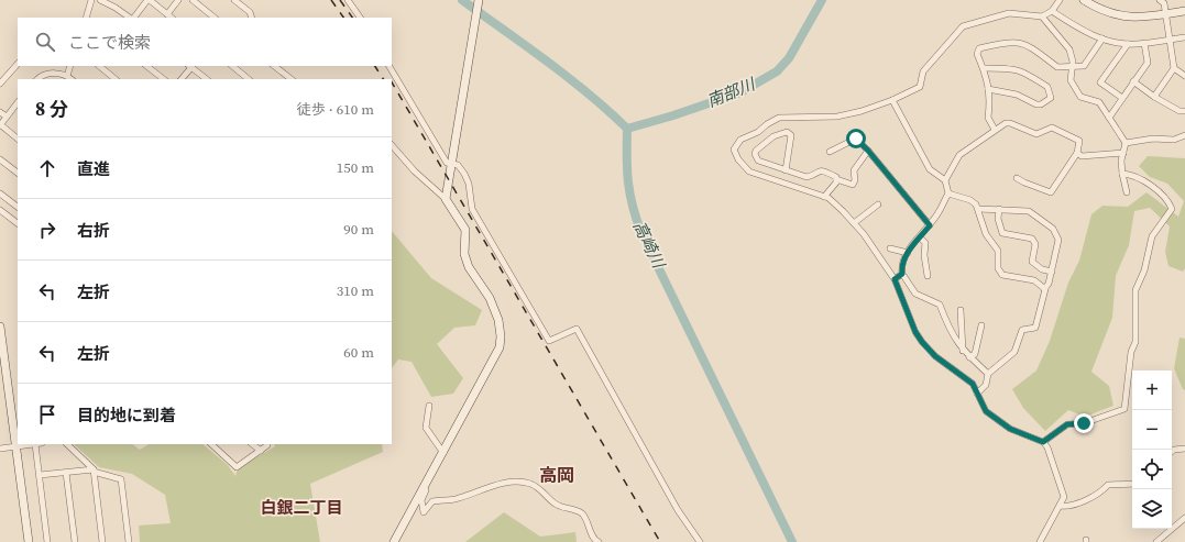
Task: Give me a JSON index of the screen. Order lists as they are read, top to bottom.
{
  "districts": ["高岡", "白銀二丁目"],
  "water": ["南部川", "高崎川"],
  "page": {
    "search": "ここで検索",
    "heading": ["8 分", "徒歩 · 610 m"],
    "list": [
      ["直進", "150 m"],
      ["右折", "90 m"],
      ["左折", "310 m"],
      ["左折", "60 m"],
      "目的地に到着"
    ],
    "map_buttons": ["+", "−"]
  }
}
